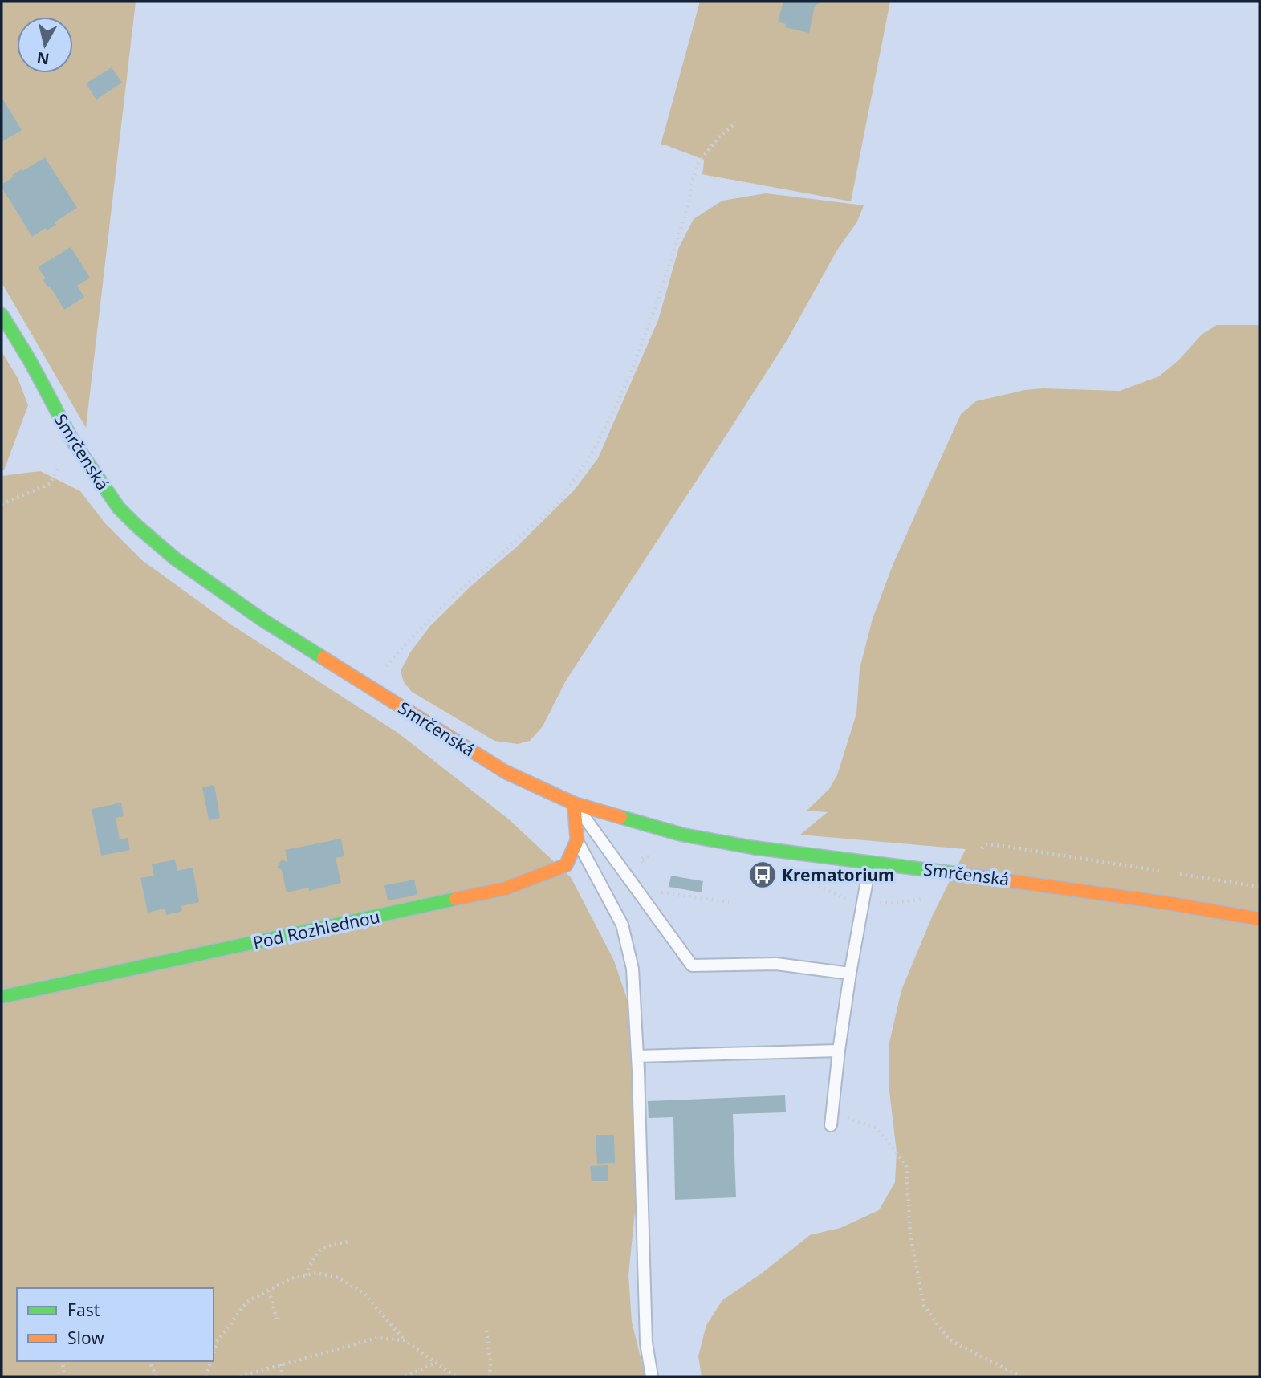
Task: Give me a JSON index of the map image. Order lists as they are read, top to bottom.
{
  "streets": {
    "street": ["Smrčenská", "Pod Rozhlednou"]
  },
  "places": {
    "bus stop": ["Krematorium"]
  },
  "legend": ["Fast", "Slow"],
  "north": "bottom"
}
